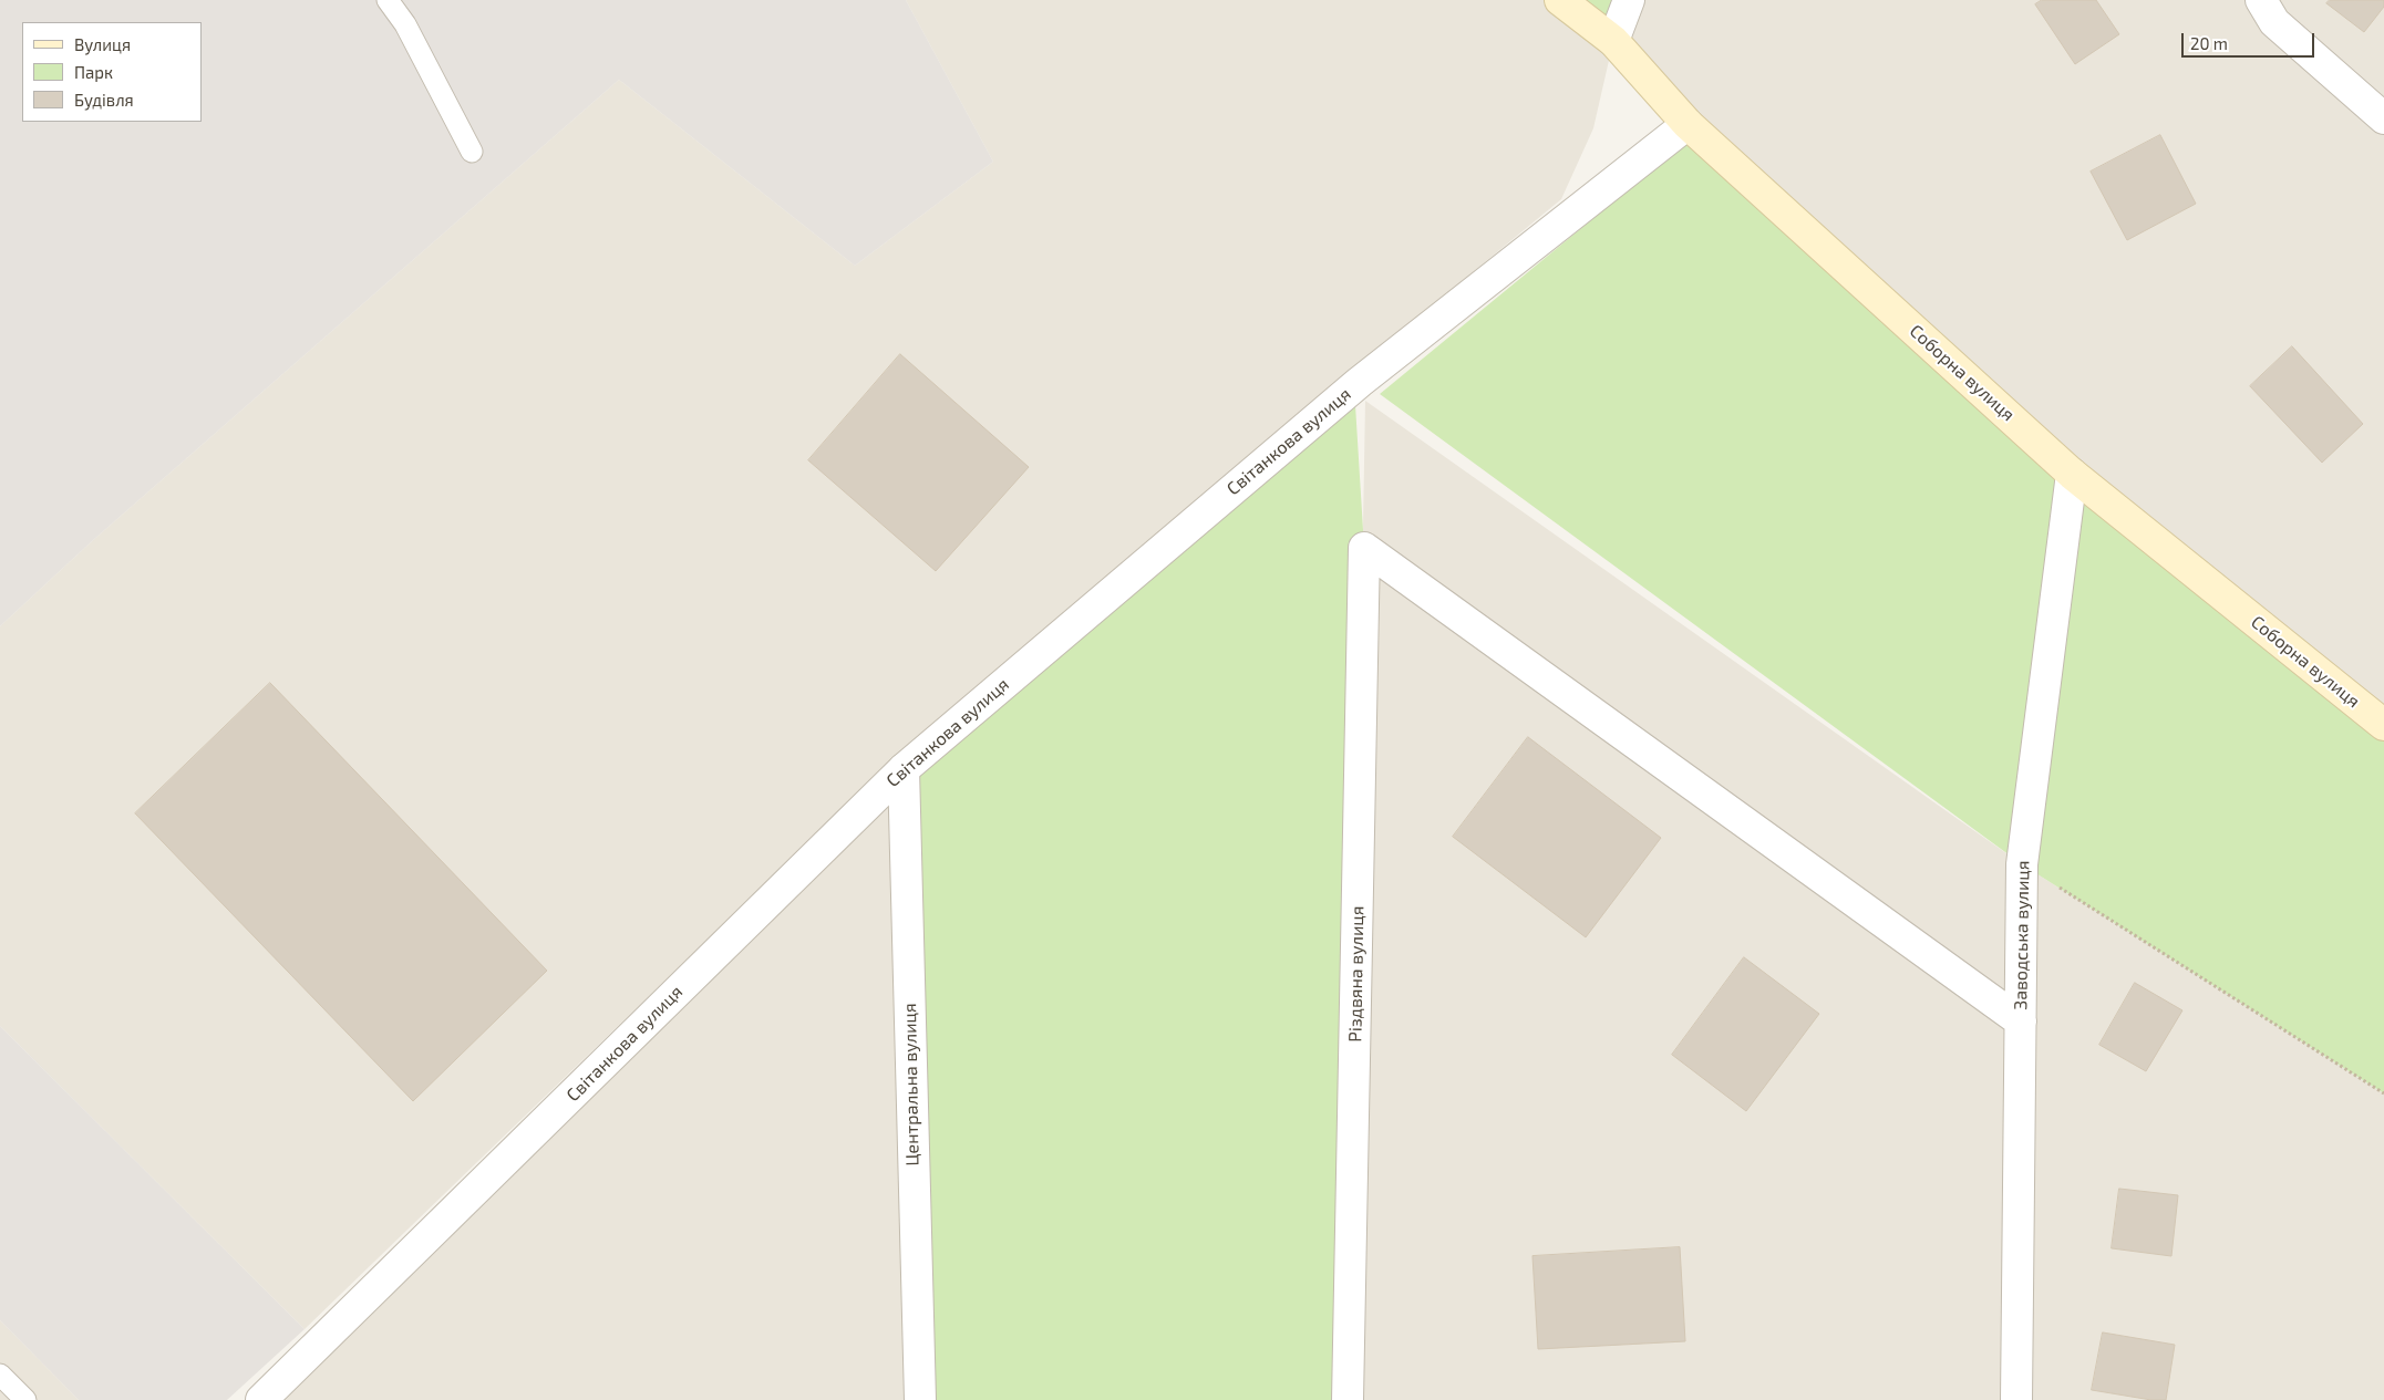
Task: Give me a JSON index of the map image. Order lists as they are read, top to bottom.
{
  "streets": {
    "main road": ["Соборна вулиця"],
    "street": [
      "Світанкова вулиця",
      "Заводська вулиця",
      "Різдвяна вулиця",
      "Центральна вулиця"
    ]
  },
  "crossings": [
    ["Соборна вулиця", "Світанкова вулиця"],
    ["Соборна вулиця", "Заводська вулиця"],
    ["Світанкова вулиця", "Центральна вулиця"],
    ["Заводська вулиця", "Різдвяна вулиця"]
  ],
  "legend": ["Вулиця", "Парк", "Будівля"],
  "scale_bar": "20 m"
}
